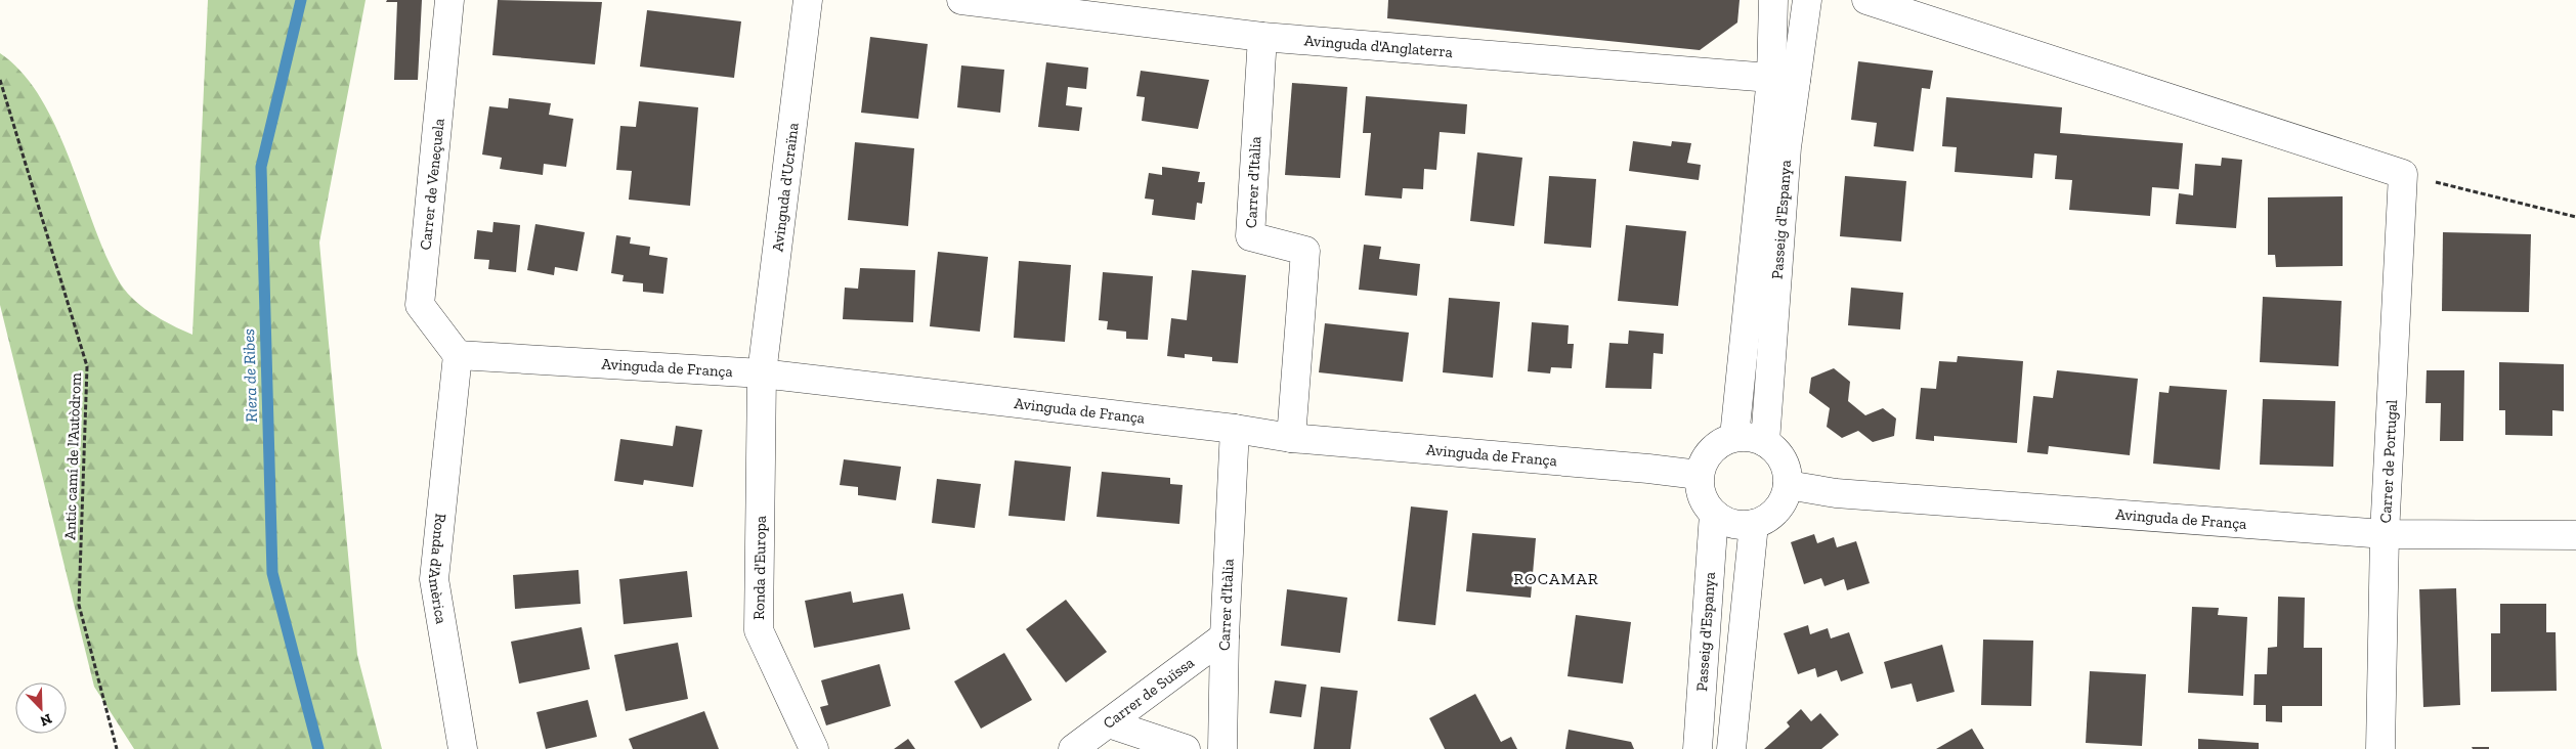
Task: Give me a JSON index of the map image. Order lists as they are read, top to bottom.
{
  "streets": {
    "street": [
      "Avinguda d'Anglaterra",
      "Carrer d'Itàlia",
      "Carrer de Veneçuela",
      "Avinguda d'Ucraïna",
      "Passeig d'Espanya",
      "Avinguda de França",
      "Carrer de Portugal",
      "Ronda d'Amèrica",
      "Ronda d'Europa",
      "Carrer de Suïssa"
    ],
    "path": ["Antic camí de l'Autòdrom"]
  },
  "crossings": [
    ["Avinguda d'Anglaterra", "Carrer d'Itàlia"],
    ["Avinguda d'Anglaterra", "Passeig d'Espanya"],
    ["Carrer d'Itàlia", "Avinguda de França"],
    ["Carrer d'Itàlia", "Carrer de Suïssa"],
    ["Carrer de Veneçuela", "Avinguda de França"],
    ["Carrer de Veneçuela", "Ronda d'Amèrica"],
    ["Avinguda d'Ucraïna", "Avinguda de França"],
    ["Avinguda d'Ucraïna", "Ronda d'Europa"],
    ["Passeig d'Espanya", "Avinguda de França"],
    ["Avinguda de França", "Carrer de Portugal"],
    ["Avinguda de França", "Ronda d'Amèrica"],
    ["Avinguda de França", "Ronda d'Europa"]
  ],
  "districts": ["ROCAMAR"],
  "water": ["Riera de Ribes"],
  "north": "bottom right"
}
